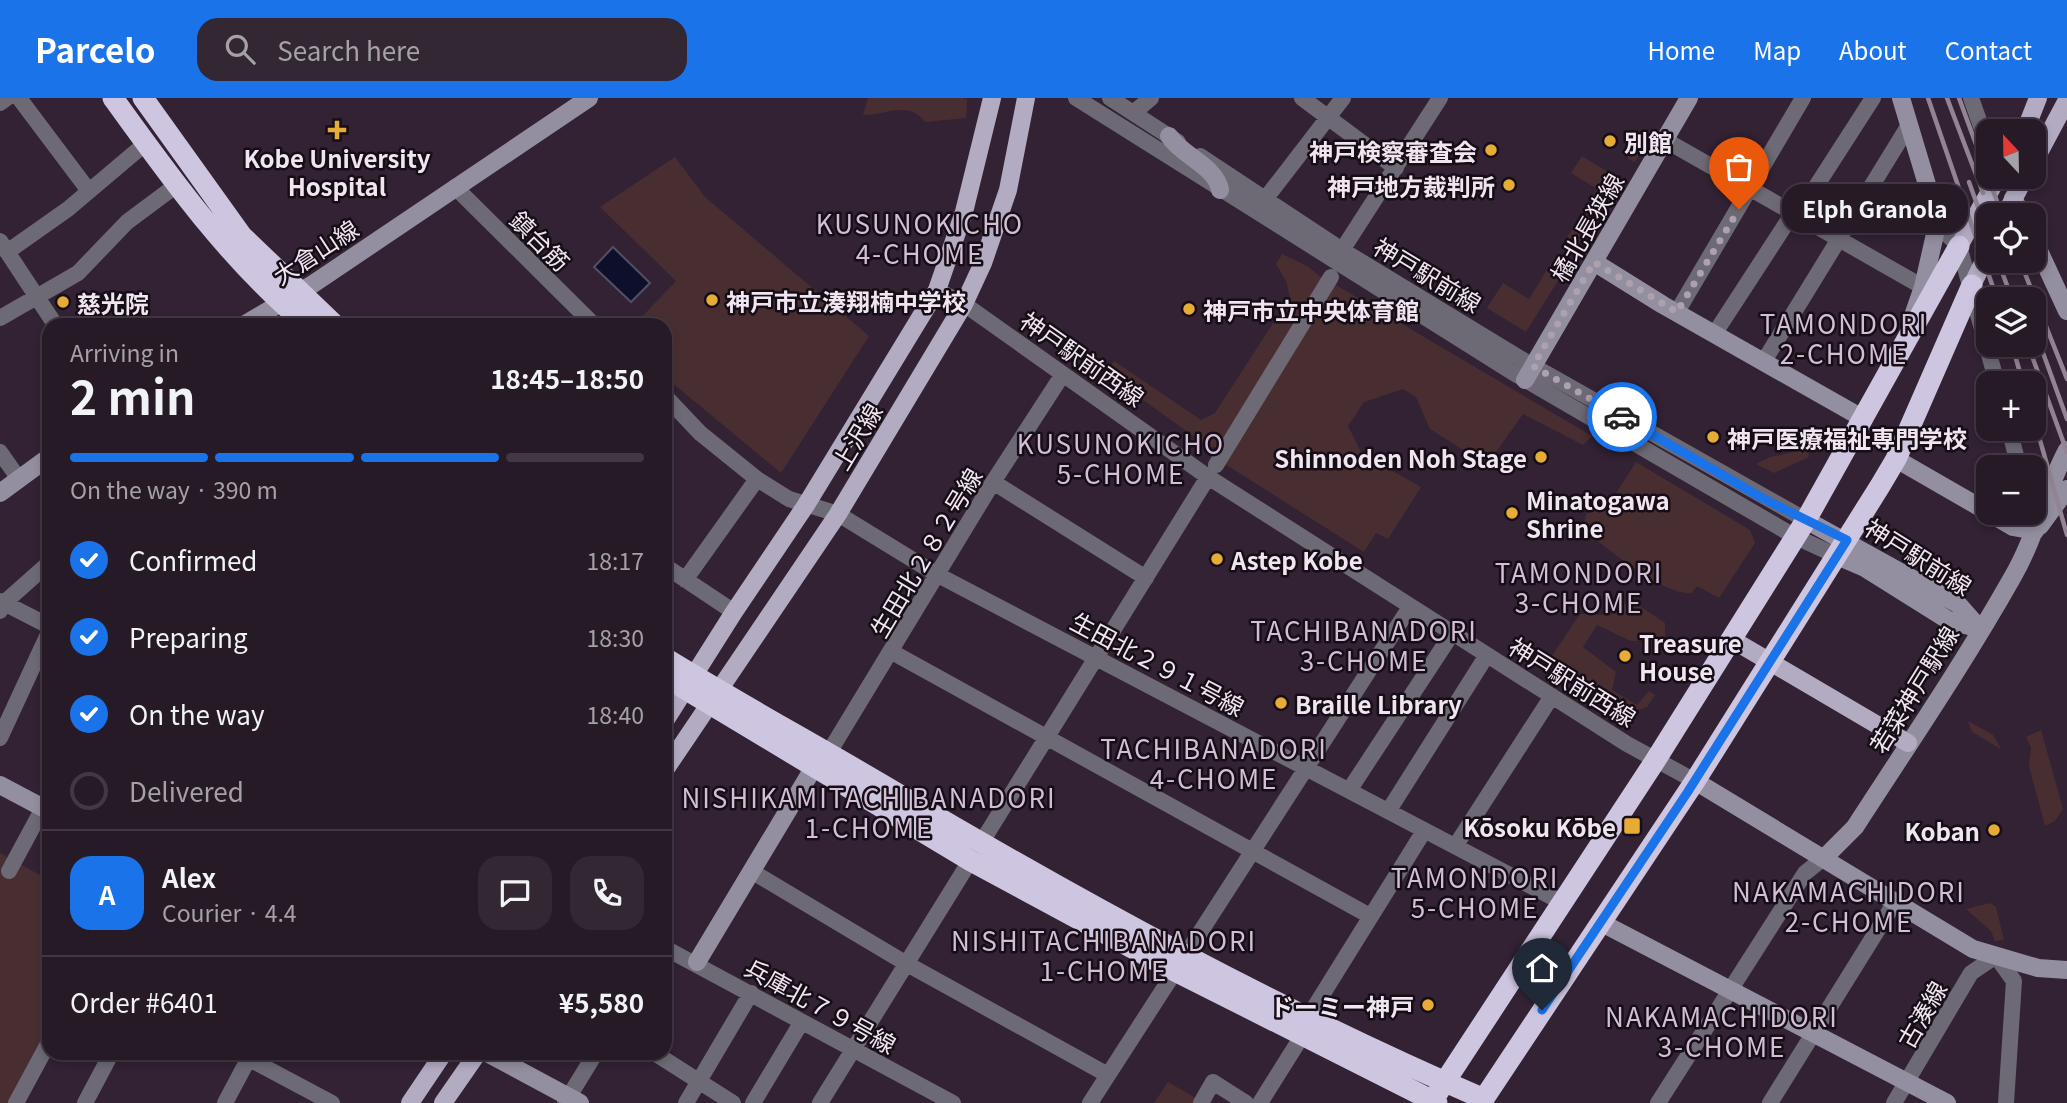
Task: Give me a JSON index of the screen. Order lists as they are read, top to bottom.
{
  "streets": {
    "main road": ["上沢線"],
    "street": [
      "橘北長狭線",
      "鎮台筋",
      "大倉山線",
      "神戸駅前線",
      "神戸駅前西線",
      "生田北２８２号線",
      "生田北２９１号線",
      "若菜神戸駅線",
      "兵庫北７９号線",
      "古湊線"
    ]
  },
  "crossings": [
    ["橘北長狭線", "神戸駅前線"],
    ["鎮台筋", "大倉山線"],
    ["神戸駅前線", "若菜神戸駅線"],
    ["神戸駅前西線", "上沢線"],
    ["神戸駅前西線", "生田北２８２号線"],
    ["神戸駅前西線", "若菜神戸駅線"],
    ["神戸駅前西線", "古湊線"],
    ["上沢線", "生田北２９１号線"],
    ["生田北２８２号線", "生田北２９１号線"]
  ],
  "districts": [
    "KUSUNOKICHO 4-CHOME",
    "TAMONDORI 2-CHOME",
    "KUSUNOKICHO 5-CHOME",
    "TAMONDORI 3-CHOME",
    "TACHIBANADORI 3-CHOME",
    "TACHIBANADORI 4-CHOME",
    "NISHIKAMITACHIBANADORI 1-CHOME",
    "TAMONDORI 5-CHOME",
    "NAKAMACHIDORI 2-CHOME",
    "NISHITACHIBANADORI 1-CHOME",
    "NAKAMACHIDORI 3-CHOME"
  ],
  "places": {
    "health": ["Kobe University Hospital"],
    "other": [
      "別館",
      "神戸検察審査会",
      "神戸地方裁判所",
      "Elph Granola",
      "神戸市立湊翔楠中学校",
      "慈光院",
      "神戸市立中央体育館",
      "神戸医療福祉専門学校",
      "Shinnoden Noh Stage",
      "Minatogawa Shrine",
      "Astep Kobe",
      "Treasure House",
      "Braille Library",
      "Koban",
      "ドーミー神戸"
    ],
    "transit": ["Kōsoku Kōbe"]
  },
  "north": "top",
  "page": {
    "header": "Parcelo",
    "search": "Search here",
    "nav": [
      "Home",
      "Map",
      "About",
      "Contact"
    ],
    "map_buttons": ["+", "−"],
    "bubble": "Elph Granola",
    "heading": ["2 min", "Arriving in", "18:45–18:50"],
    "panel": [
      "Alex",
      "Courier · 4.4",
      "Order #6401",
      "¥5,580"
    ],
    "bar": "On the way · 390 m",
    "list": [
      ["Confirmed", "18:17"],
      ["Preparing", "18:30"],
      ["On the way", "18:40"],
      "Delivered"
    ],
    "round": "A"
  }
}
